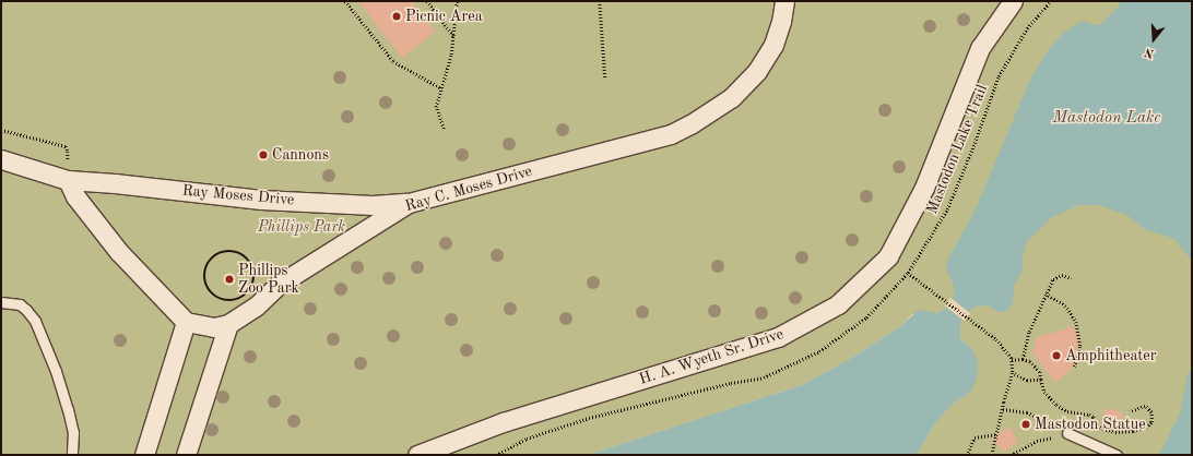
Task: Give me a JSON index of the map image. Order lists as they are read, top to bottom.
{
  "streets": {
    "street": ["Ray C. Moses Drive", "Ray Moses Drive", "H. A. Wyeth Sr. Drive"],
    "path": ["Mastodon Lake Trail"]
  },
  "crossings": [
    ["Ray C. Moses Drive", "Ray Moses Drive"]
  ],
  "water": ["Mastodon Lake"],
  "parks": ["Phillips Park"],
  "places": [
    "Picnic Area",
    "Cannons",
    "Phillips Zoo Park",
    "Amphitheater",
    "Mastodon Statue"
  ],
  "north": "bottom"
}
